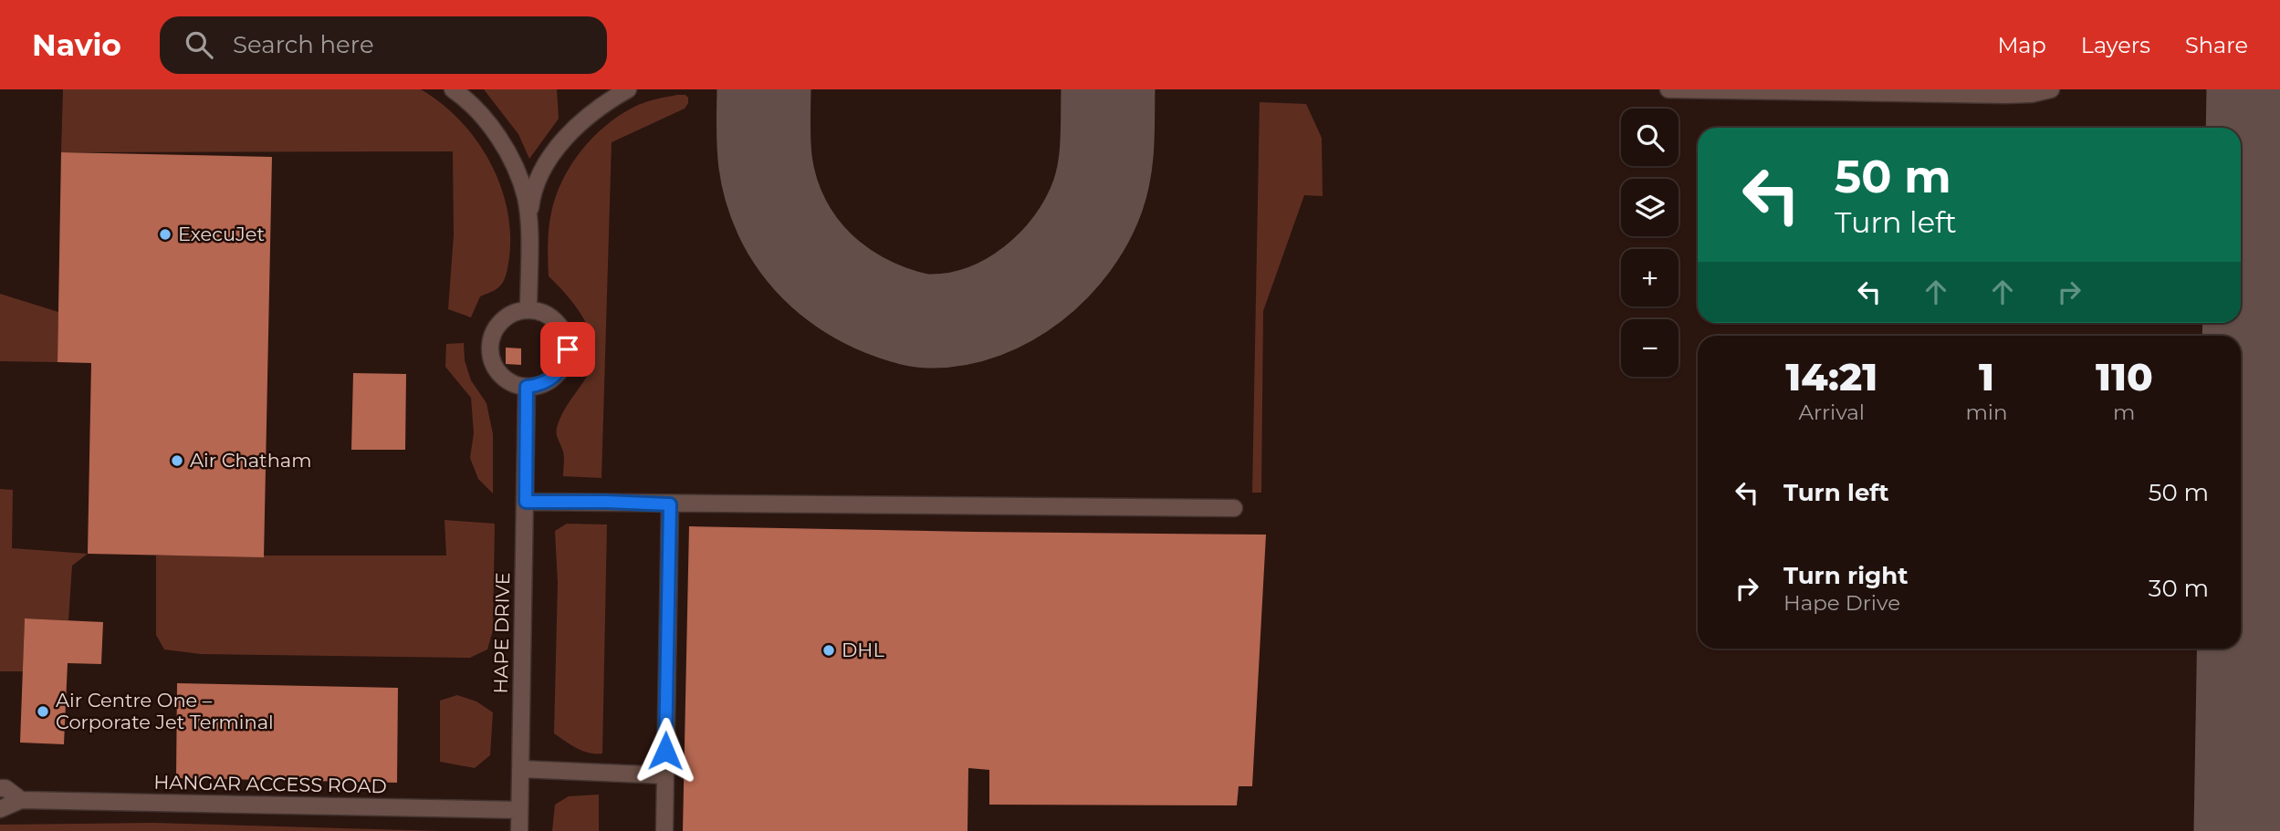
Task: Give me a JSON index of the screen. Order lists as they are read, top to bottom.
{
  "streets": {
    "street": ["HAPE DRIVE", "HANGAR ACCESS ROAD"]
  },
  "crossings": [
    ["HAPE DRIVE", "HANGAR ACCESS ROAD"]
  ],
  "places": [
    "ExecuJet",
    "Air Chatham",
    "DHL",
    "Air Centre One – Corporate Jet Terminal"
  ],
  "page": {
    "header": "Navio",
    "search": "Search here",
    "nav": ["Map", "Layers", "Share"],
    "map_buttons": ["+", "−"],
    "turn": ["50 m", "Turn left"],
    "eta": [
      "14:21",
      "Arrival",
      "1",
      "min",
      "110",
      "m"
    ],
    "list": [
      {
        "name": "Turn left",
        "value": "50 m"
      },
      {
        "name": "Turn right",
        "note": "Hape Drive",
        "value": "30 m"
      }
    ]
  }
}
